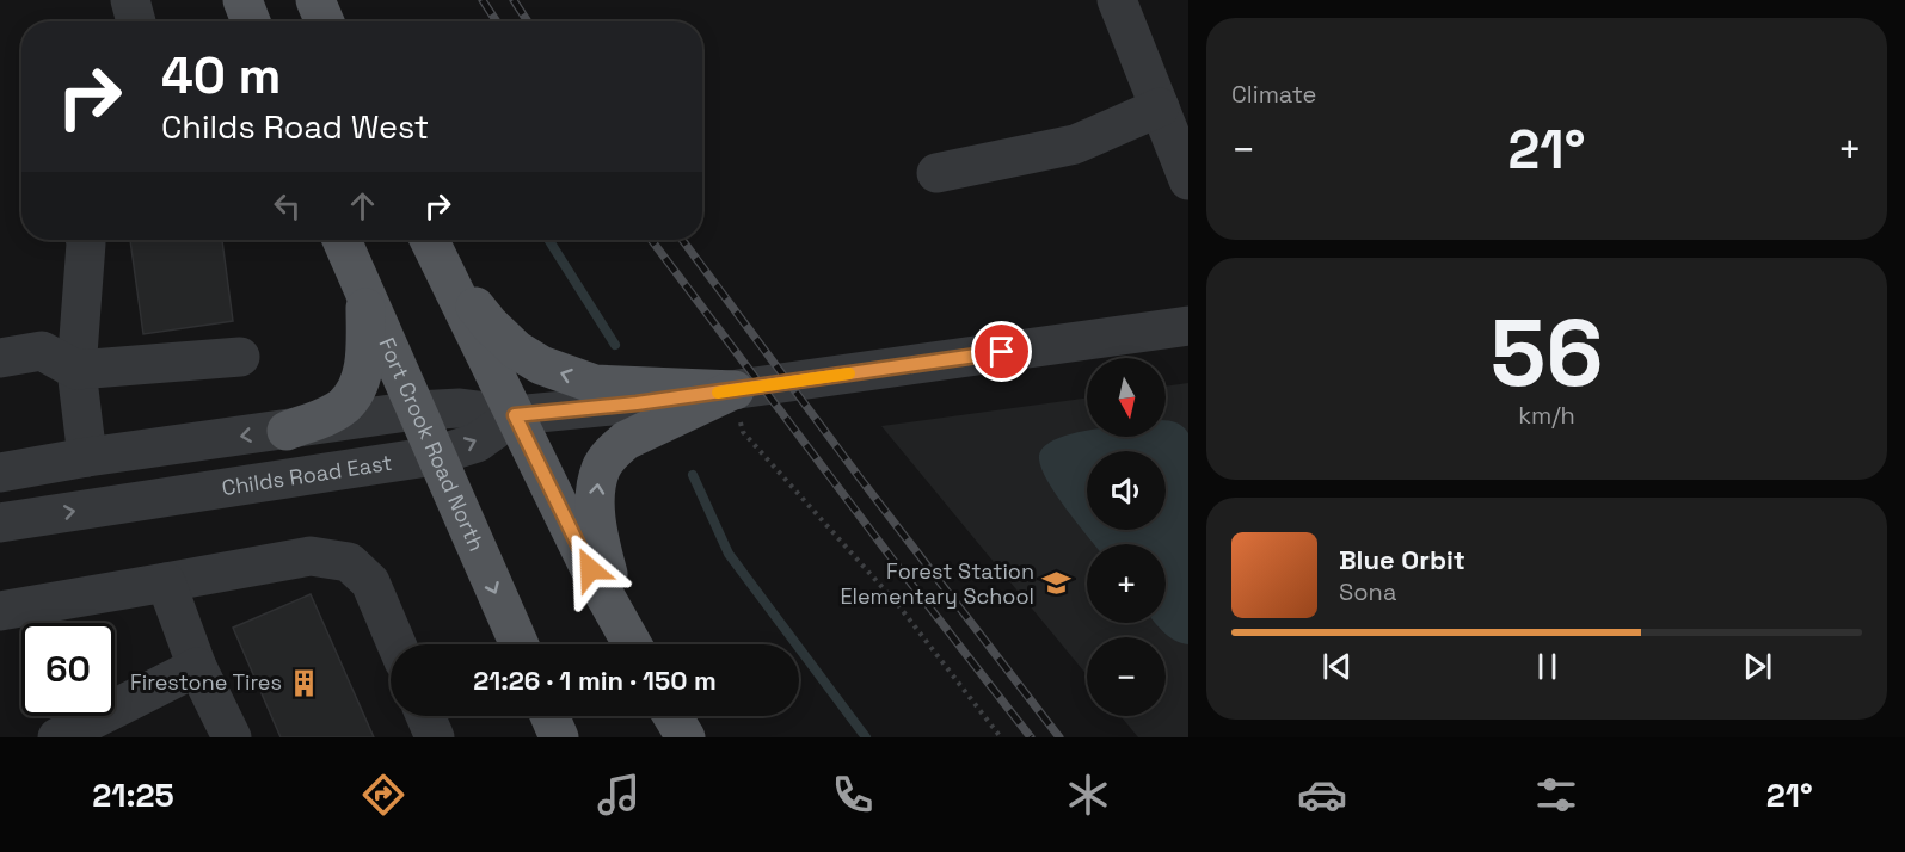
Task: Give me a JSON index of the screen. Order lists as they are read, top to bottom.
{
  "streets": {
    "main road": ["Fort Crook Road North"],
    "street": ["Childs Road East"]
  },
  "crossings": [
    ["Fort Crook Road North", "Childs Road East"]
  ],
  "places": {
    "school or university": ["Forest Station Elementary School"],
    "building": ["Firestone Tires"]
  },
  "north": "bottom",
  "page": {
    "tile": [
      "Climate",
      ["56", "km/h"]
    ],
    "turn": ["40 m", "Childs Road West"],
    "heat": ["−", "21°", "+"],
    "map_buttons": ["+", "−"],
    "song": ["Blue Orbit", "Sona"],
    "limit": "60",
    "trip": "21:26 · 1 min · 150 m",
    "tabs": ["21:25", "21°"]
  }
}
